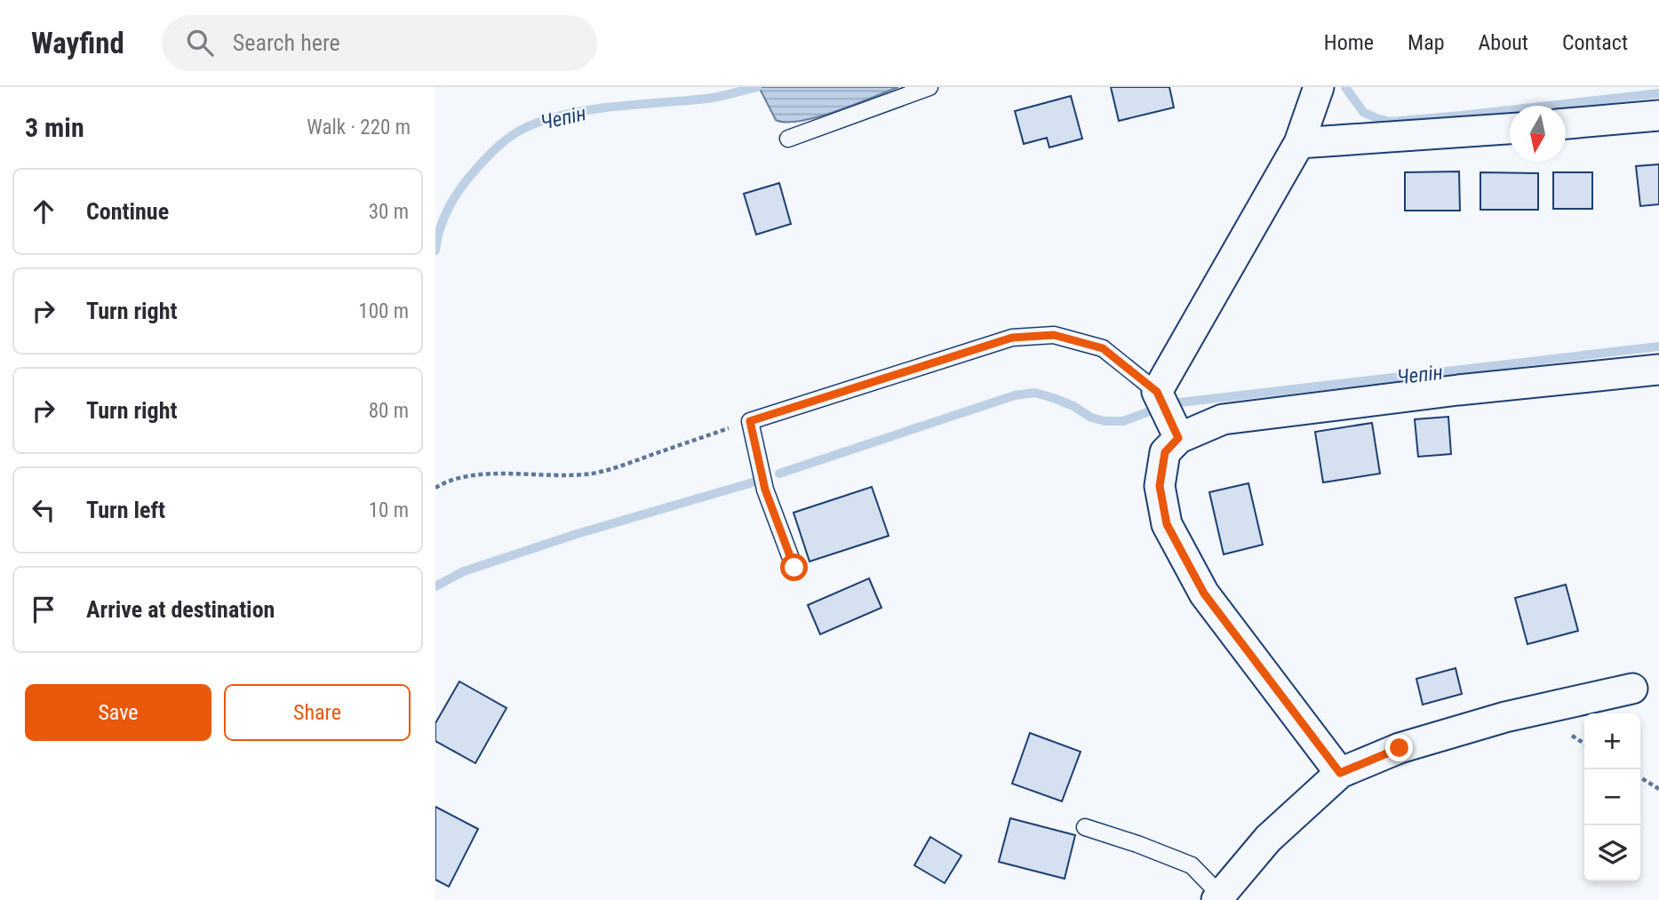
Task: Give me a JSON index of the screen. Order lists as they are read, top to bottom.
{
  "water": ["Чепін"],
  "north": "bottom",
  "page": {
    "header": "Wayfind",
    "search": "Search here",
    "nav": [
      "Home",
      "Map",
      "About",
      "Contact"
    ],
    "heading": ["3 min", "Walk · 220 m"],
    "list": [
      ["Continue", "30 m"],
      ["Turn right", "100 m"],
      ["Turn right", "80 m"],
      ["Turn left", "10 m"],
      "Arrive at destination"
    ],
    "buttons": ["Save", "Share"],
    "map_buttons": ["+", "−"]
  }
}
